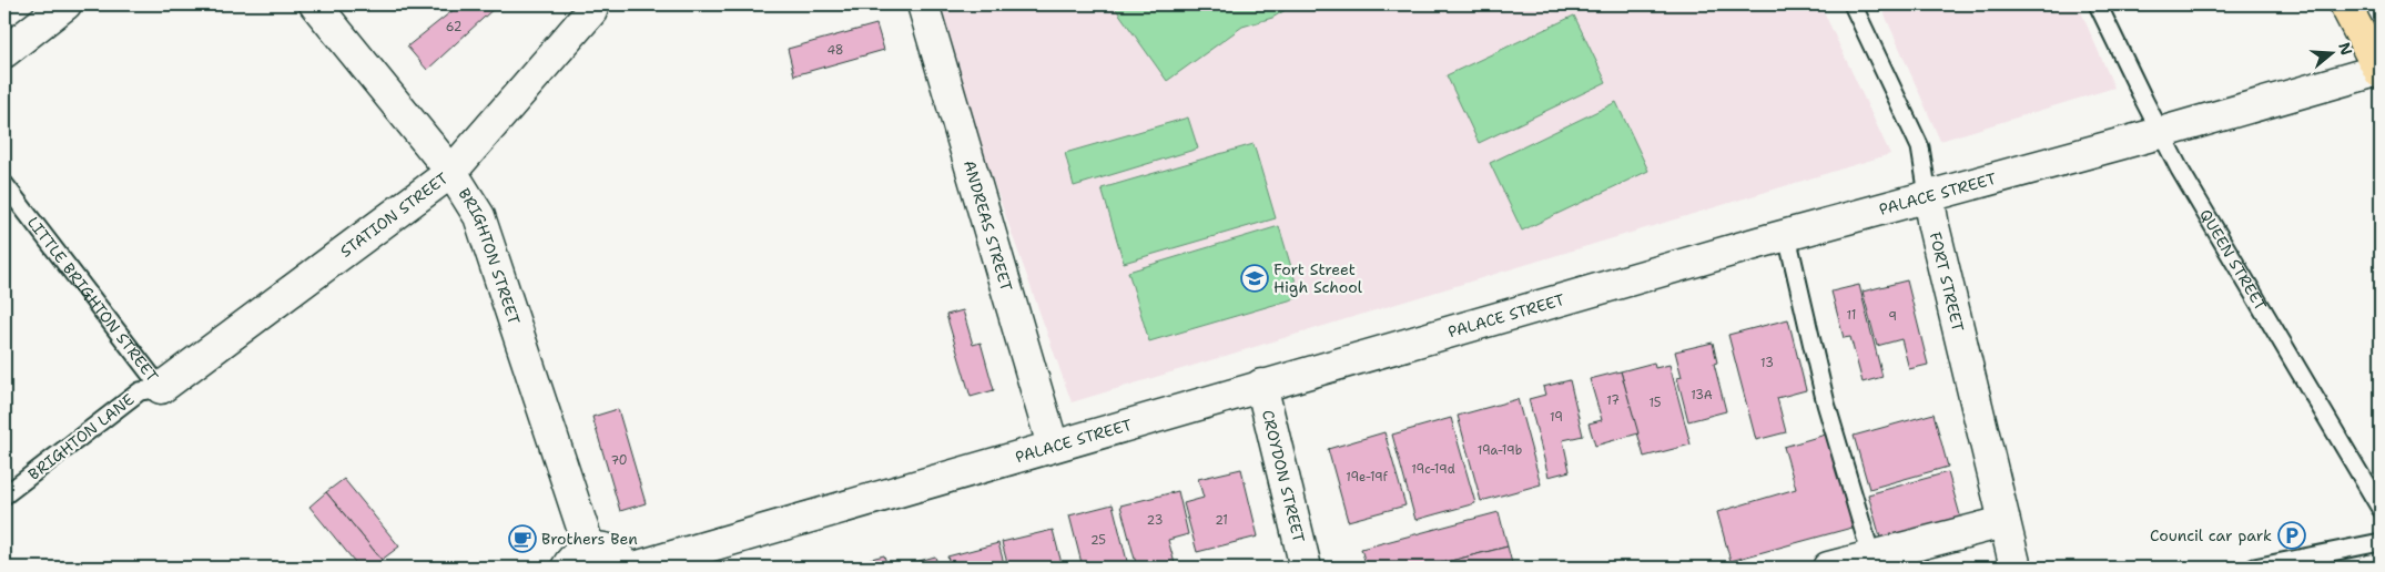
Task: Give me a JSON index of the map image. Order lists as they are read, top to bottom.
{
  "streets": {
    "street": [
      "PALACE STREET",
      "STATION STREET",
      "ANDREAS STREET",
      "BRIGHTON STREET",
      "FORT STREET",
      "CROYDON STREET"
    ],
    "lane": ["QUEEN STREET", "LITTLE BRIGHTON STREET", "BRIGHTON LANE"]
  },
  "crossings": [
    ["PALACE STREET", "ANDREAS STREET"],
    ["PALACE STREET", "QUEEN STREET"],
    ["PALACE STREET", "FORT STREET"],
    ["PALACE STREET", "CROYDON STREET"],
    ["STATION STREET", "BRIGHTON STREET"],
    ["STATION STREET", "LITTLE BRIGHTON STREET"],
    ["STATION STREET", "BRIGHTON LANE"],
    ["LITTLE BRIGHTON STREET", "BRIGHTON LANE"]
  ],
  "places": {
    "school or university": ["Fort Street High School"],
    "parking": ["Council car park"],
    "cafe": ["Brothers Ben"]
  },
  "house_numbers": [
    "62",
    "48",
    "11",
    "9",
    "13",
    "13A",
    "17",
    "15",
    "19",
    "19a-19b",
    "70",
    "19c-19d",
    "19e-19f",
    "23",
    "21",
    "25"
  ],
  "north": "right"
}
